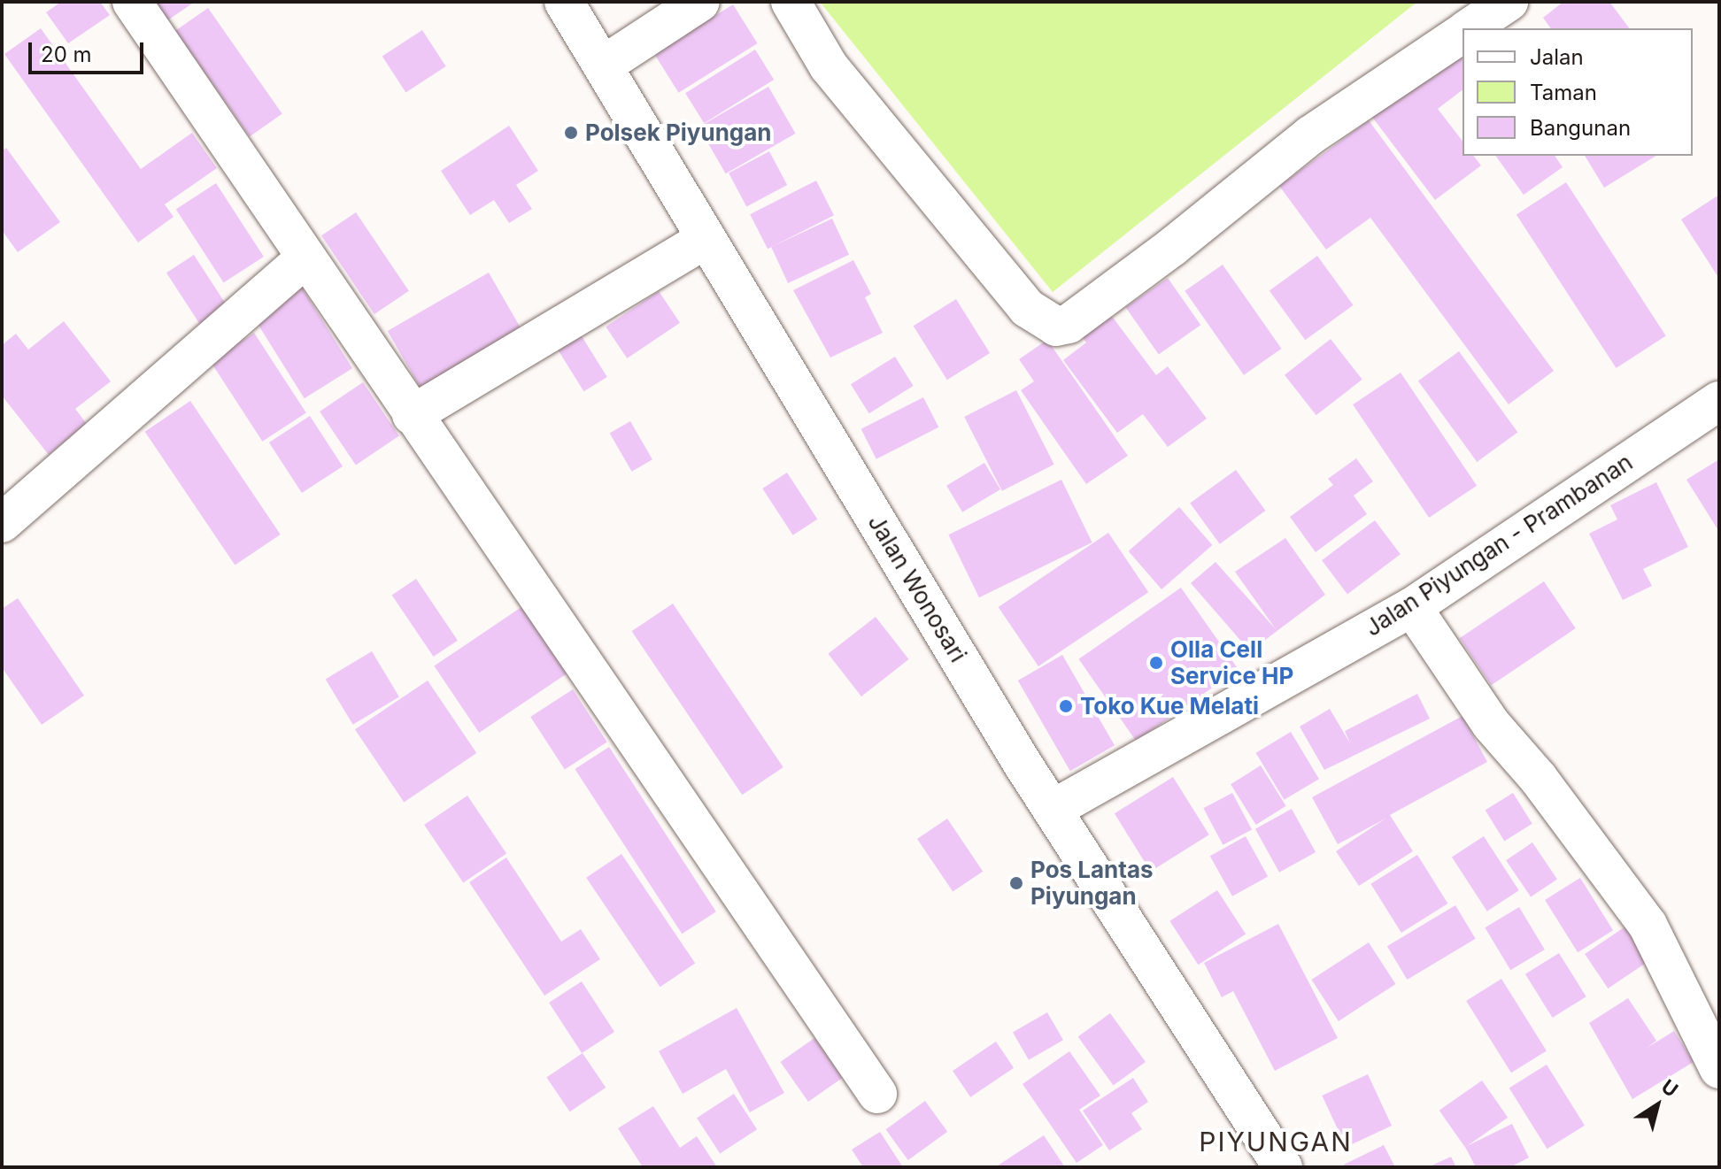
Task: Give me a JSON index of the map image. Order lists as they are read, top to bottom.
{
  "streets": {
    "main road": ["Jalan Piyungan - Prambanan", "Jalan Wonosari"]
  },
  "crossings": [
    ["Jalan Piyungan - Prambanan", "Jalan Wonosari"]
  ],
  "districts": ["PIYUNGAN"],
  "places": [
    "Polsek Piyungan",
    "Olla Cell Service HP",
    "Toko Kue Melati",
    "Pos Lantas Piyungan"
  ],
  "legend": ["Jalan", "Taman", "Bangunan"],
  "scale_bar": "20 m",
  "north": "top right"
}
